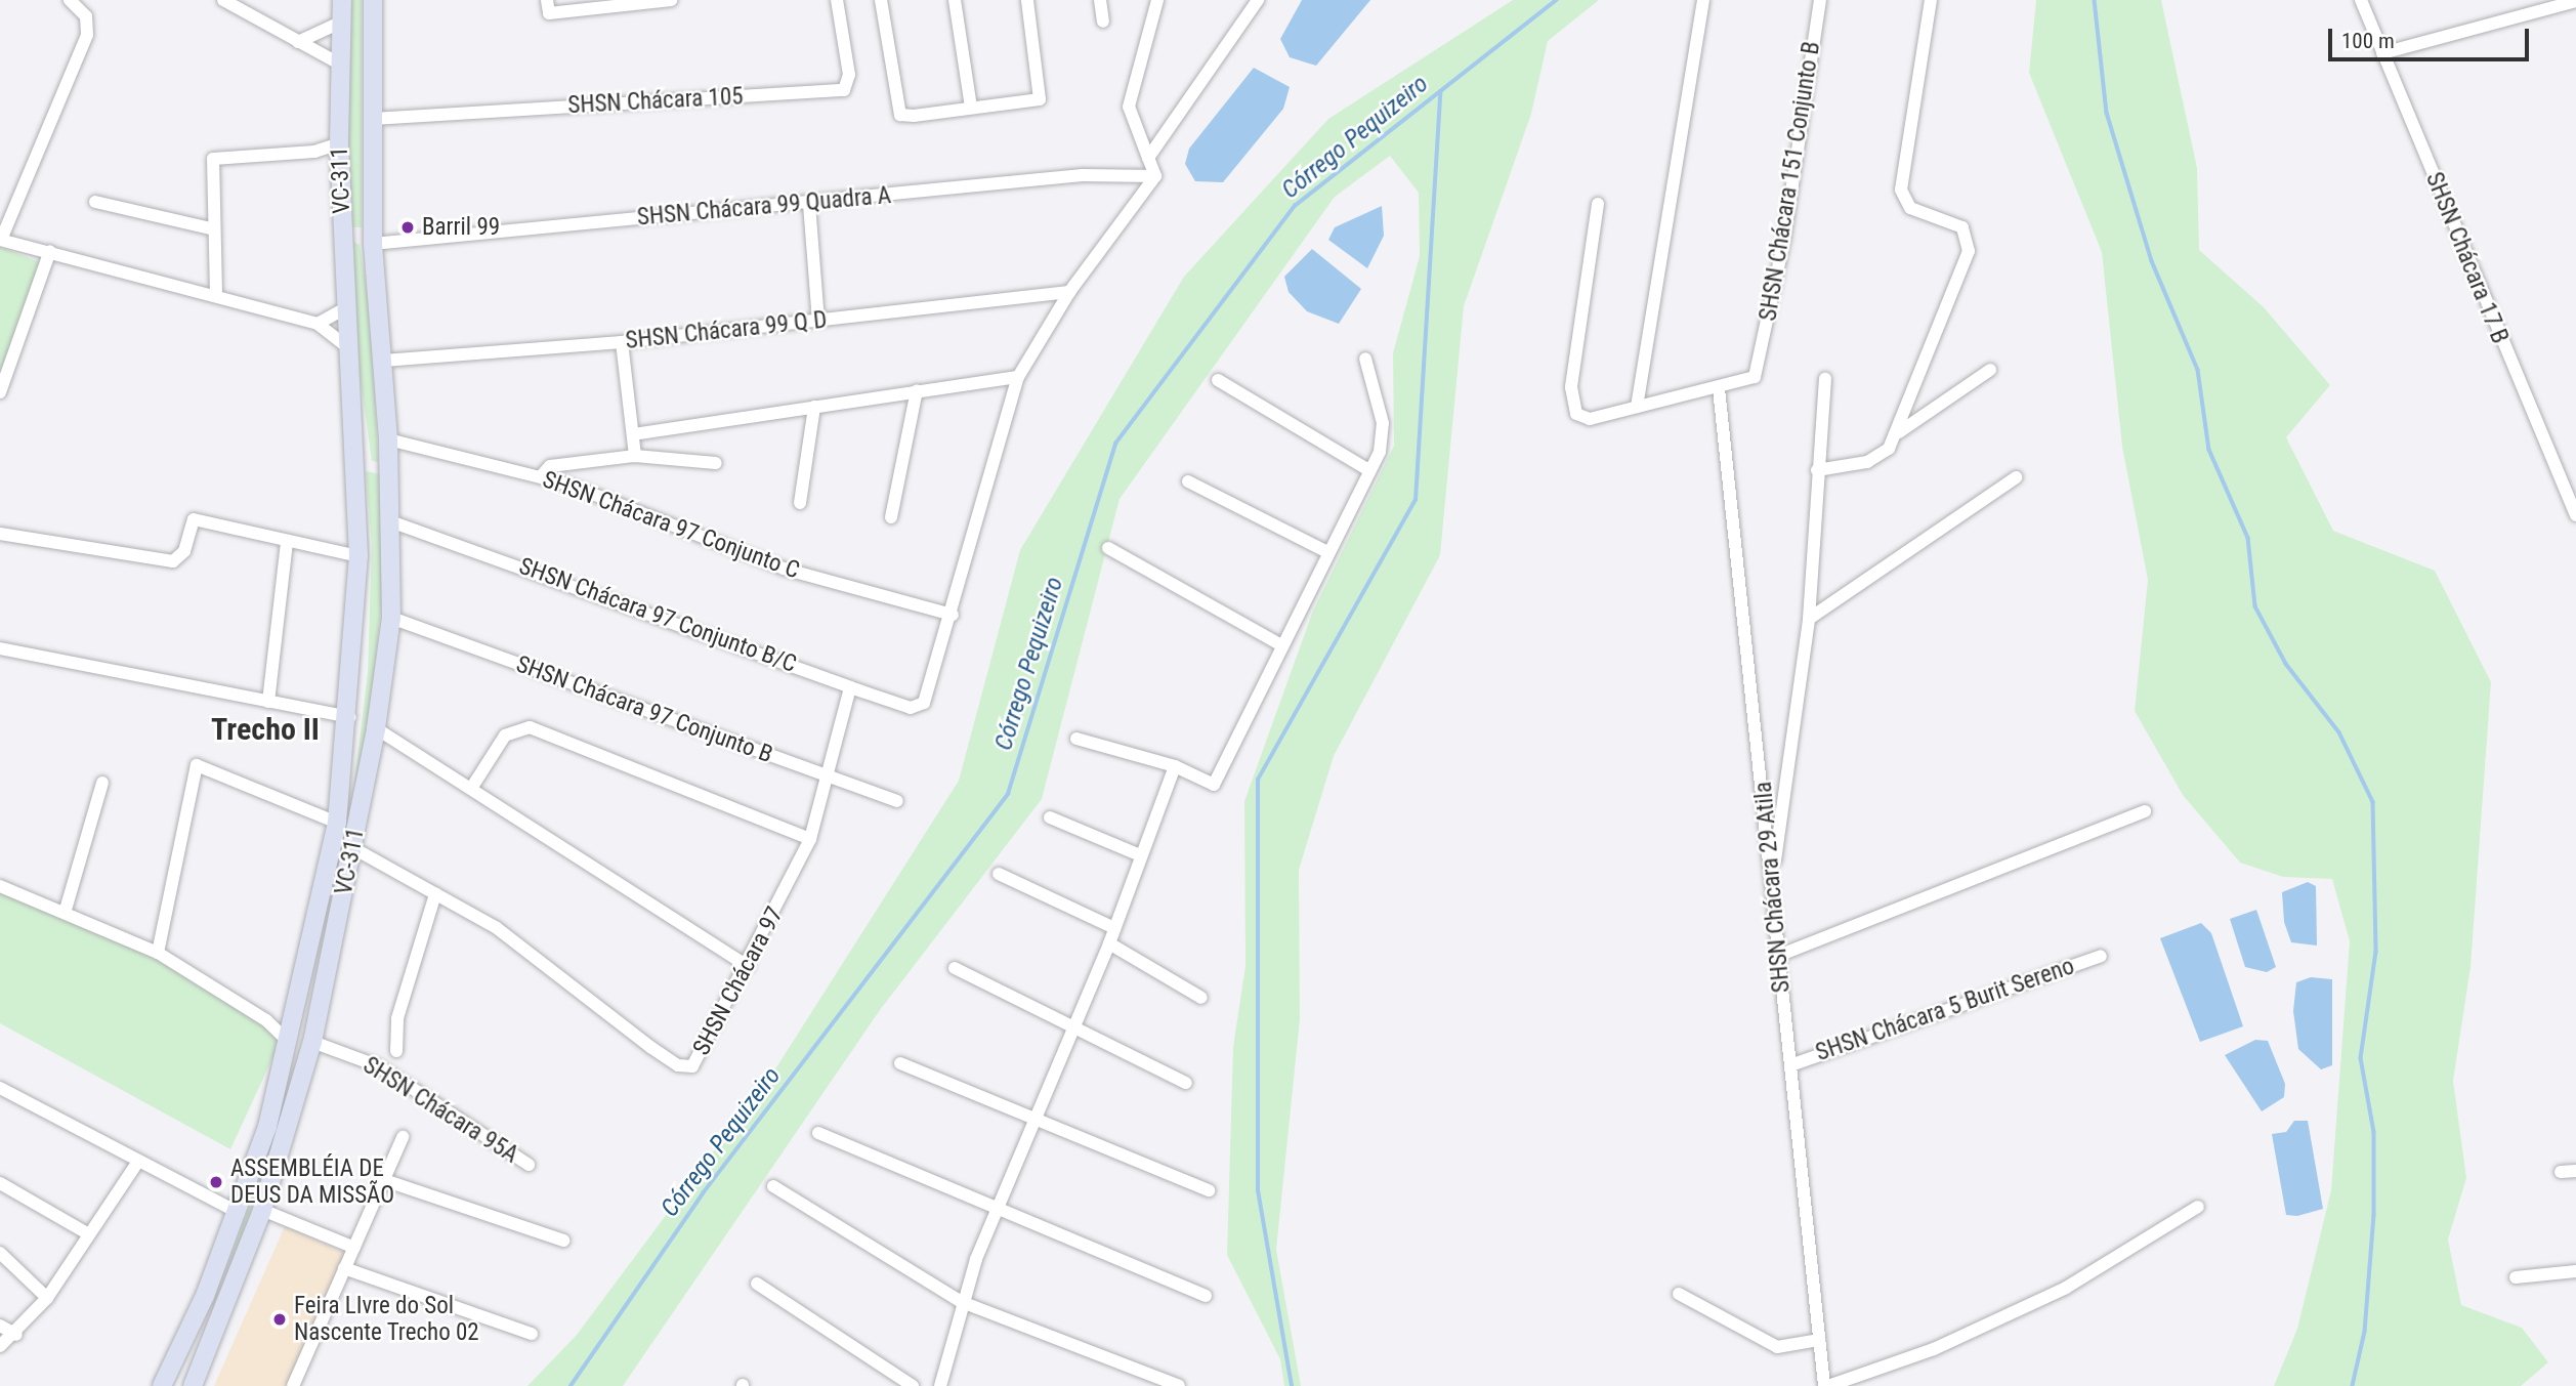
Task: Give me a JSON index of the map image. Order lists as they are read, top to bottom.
{
  "streets": {
    "main road": ["VC-311"],
    "street": [
      "SHSN Chácara 105",
      "SHSN Chácara 151 Conjunto B",
      "SHSN Chácara 99 Quadra A",
      "SHSN Chácara 17 B",
      "SHSN Chácara 99 Q D",
      "SHSN Chácara 97 Conjunto C",
      "SHSN Chácara 97 Conjunto B/C",
      "SHSN Chácara 97 Conjunto B",
      "SHSN Chácara 29 Atila",
      "SHSN Chácara 97",
      "SHSN Chácara 5 Burit Sereno",
      "SHSN Chácara 95A"
    ]
  },
  "crossings": [
    ["SHSN Chácara 105", "VC-311"],
    ["VC-311", "SHSN Chácara 99 Quadra A"],
    ["VC-311", "SHSN Chácara 99 Q D"],
    ["VC-311", "SHSN Chácara 97 Conjunto C"],
    ["VC-311", "SHSN Chácara 97 Conjunto B/C"],
    ["VC-311", "SHSN Chácara 97 Conjunto B"],
    ["VC-311", "SHSN Chácara 97"],
    ["VC-311", "SHSN Chácara 95A"],
    ["SHSN Chácara 151 Conjunto B", "SHSN Chácara 29 Atila"],
    ["SHSN Chácara 97 Conjunto C", "SHSN Chácara 97 Conjunto B/C"],
    ["SHSN Chácara 97 Conjunto B/C", "SHSN Chácara 97"],
    ["SHSN Chácara 97 Conjunto B", "SHSN Chácara 97"],
    ["SHSN Chácara 29 Atila", "SHSN Chácara 5 Burit Sereno"]
  ],
  "districts": ["Trecho II"],
  "water": ["Córrego Pequizeiro"],
  "places": ["Barril 99", "ASSEMBLÉIA DE DEUS DA MISSÃO", "Feira LIvre do Sol Nascente Trecho 02"],
  "scale_bar": "100 m"
}
